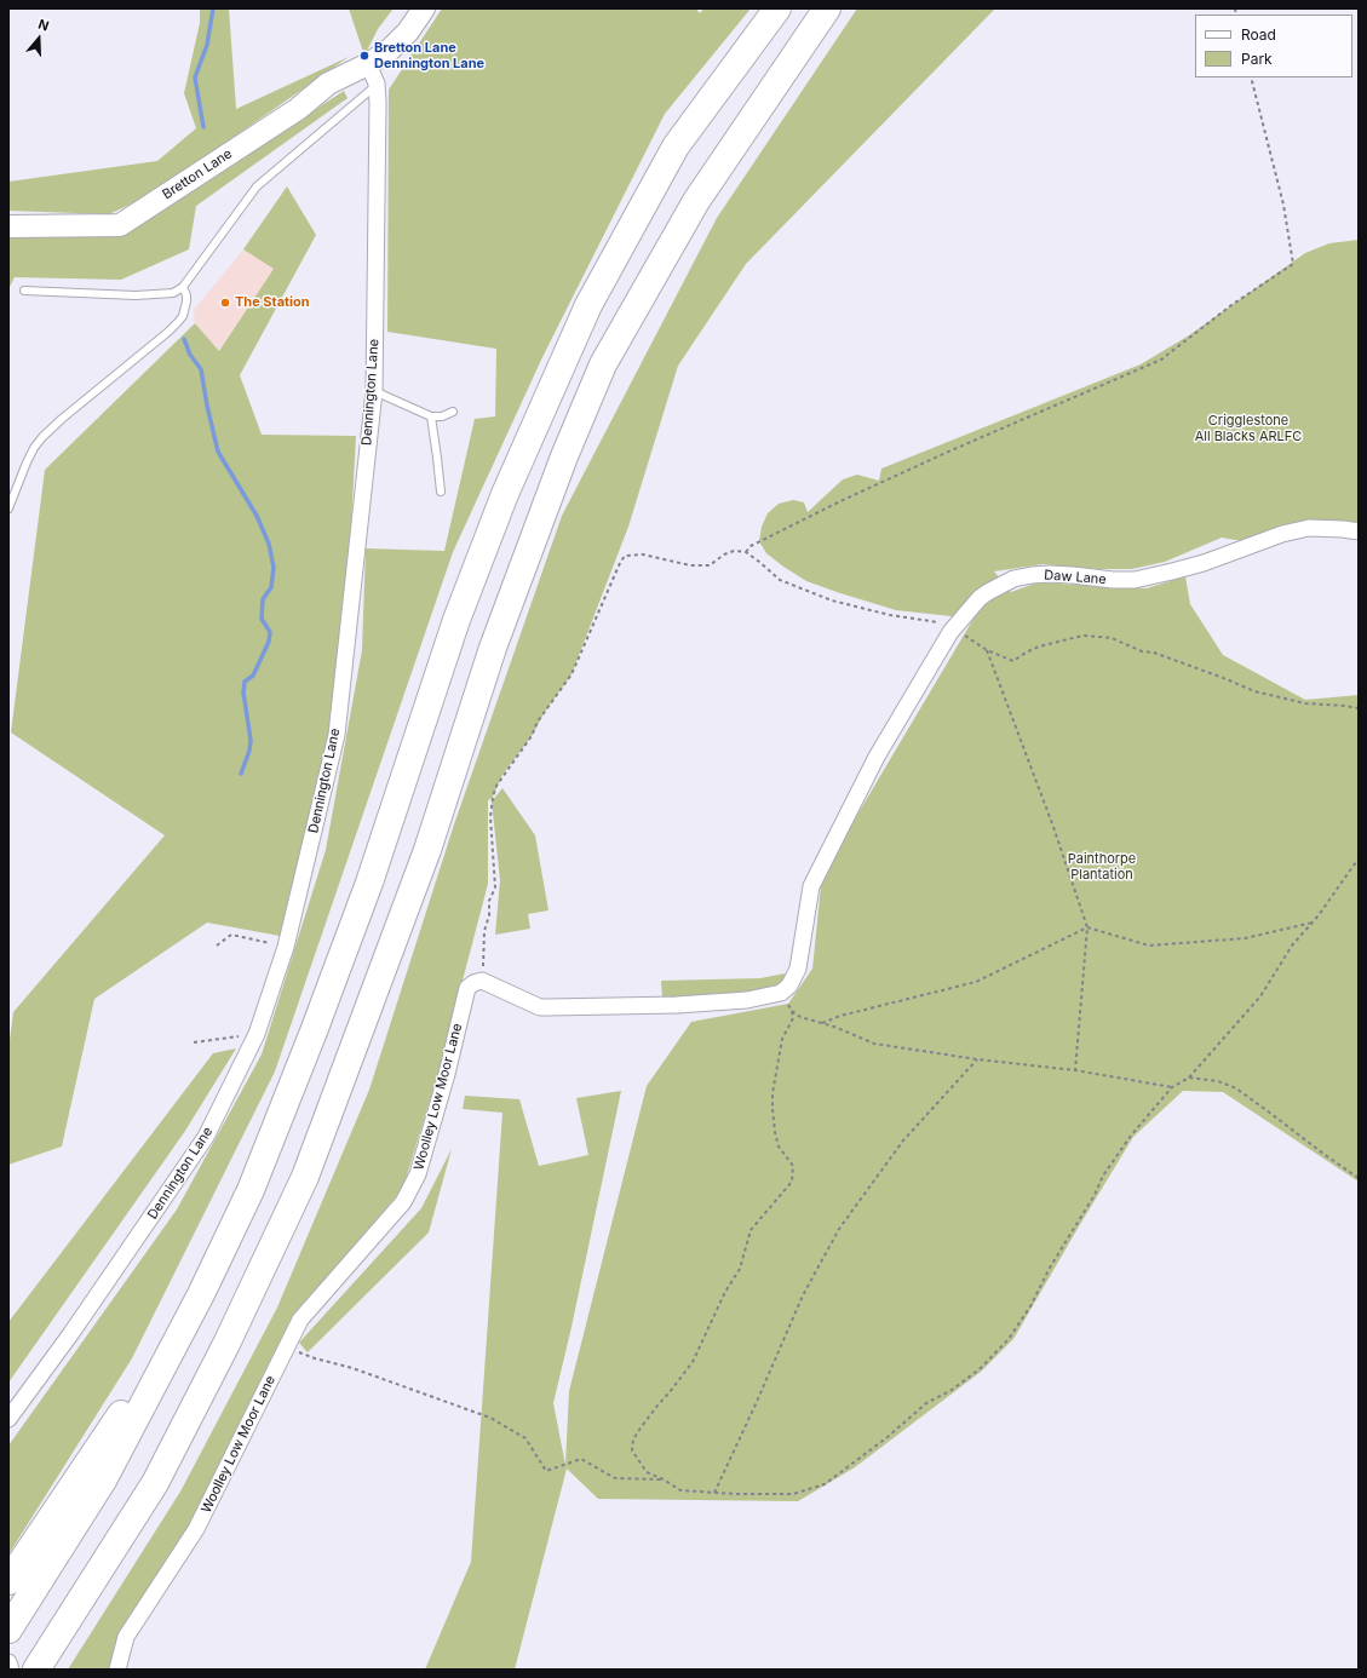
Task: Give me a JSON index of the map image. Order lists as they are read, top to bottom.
{
  "streets": {
    "street": [
      "Bretton Lane",
      "Dennington Lane",
      "Daw Lane",
      "Woolley Low Moor Lane"
    ]
  },
  "crossings": [
    ["Bretton Lane", "Dennington Lane"]
  ],
  "parks": ["Crigglestone All Blacks ARLFC", "Painthorpe Plantation"],
  "places": ["Bretton Lane Dennington Lane", "The Station"],
  "legend": ["Road", "Park"],
  "north": "top"
}
